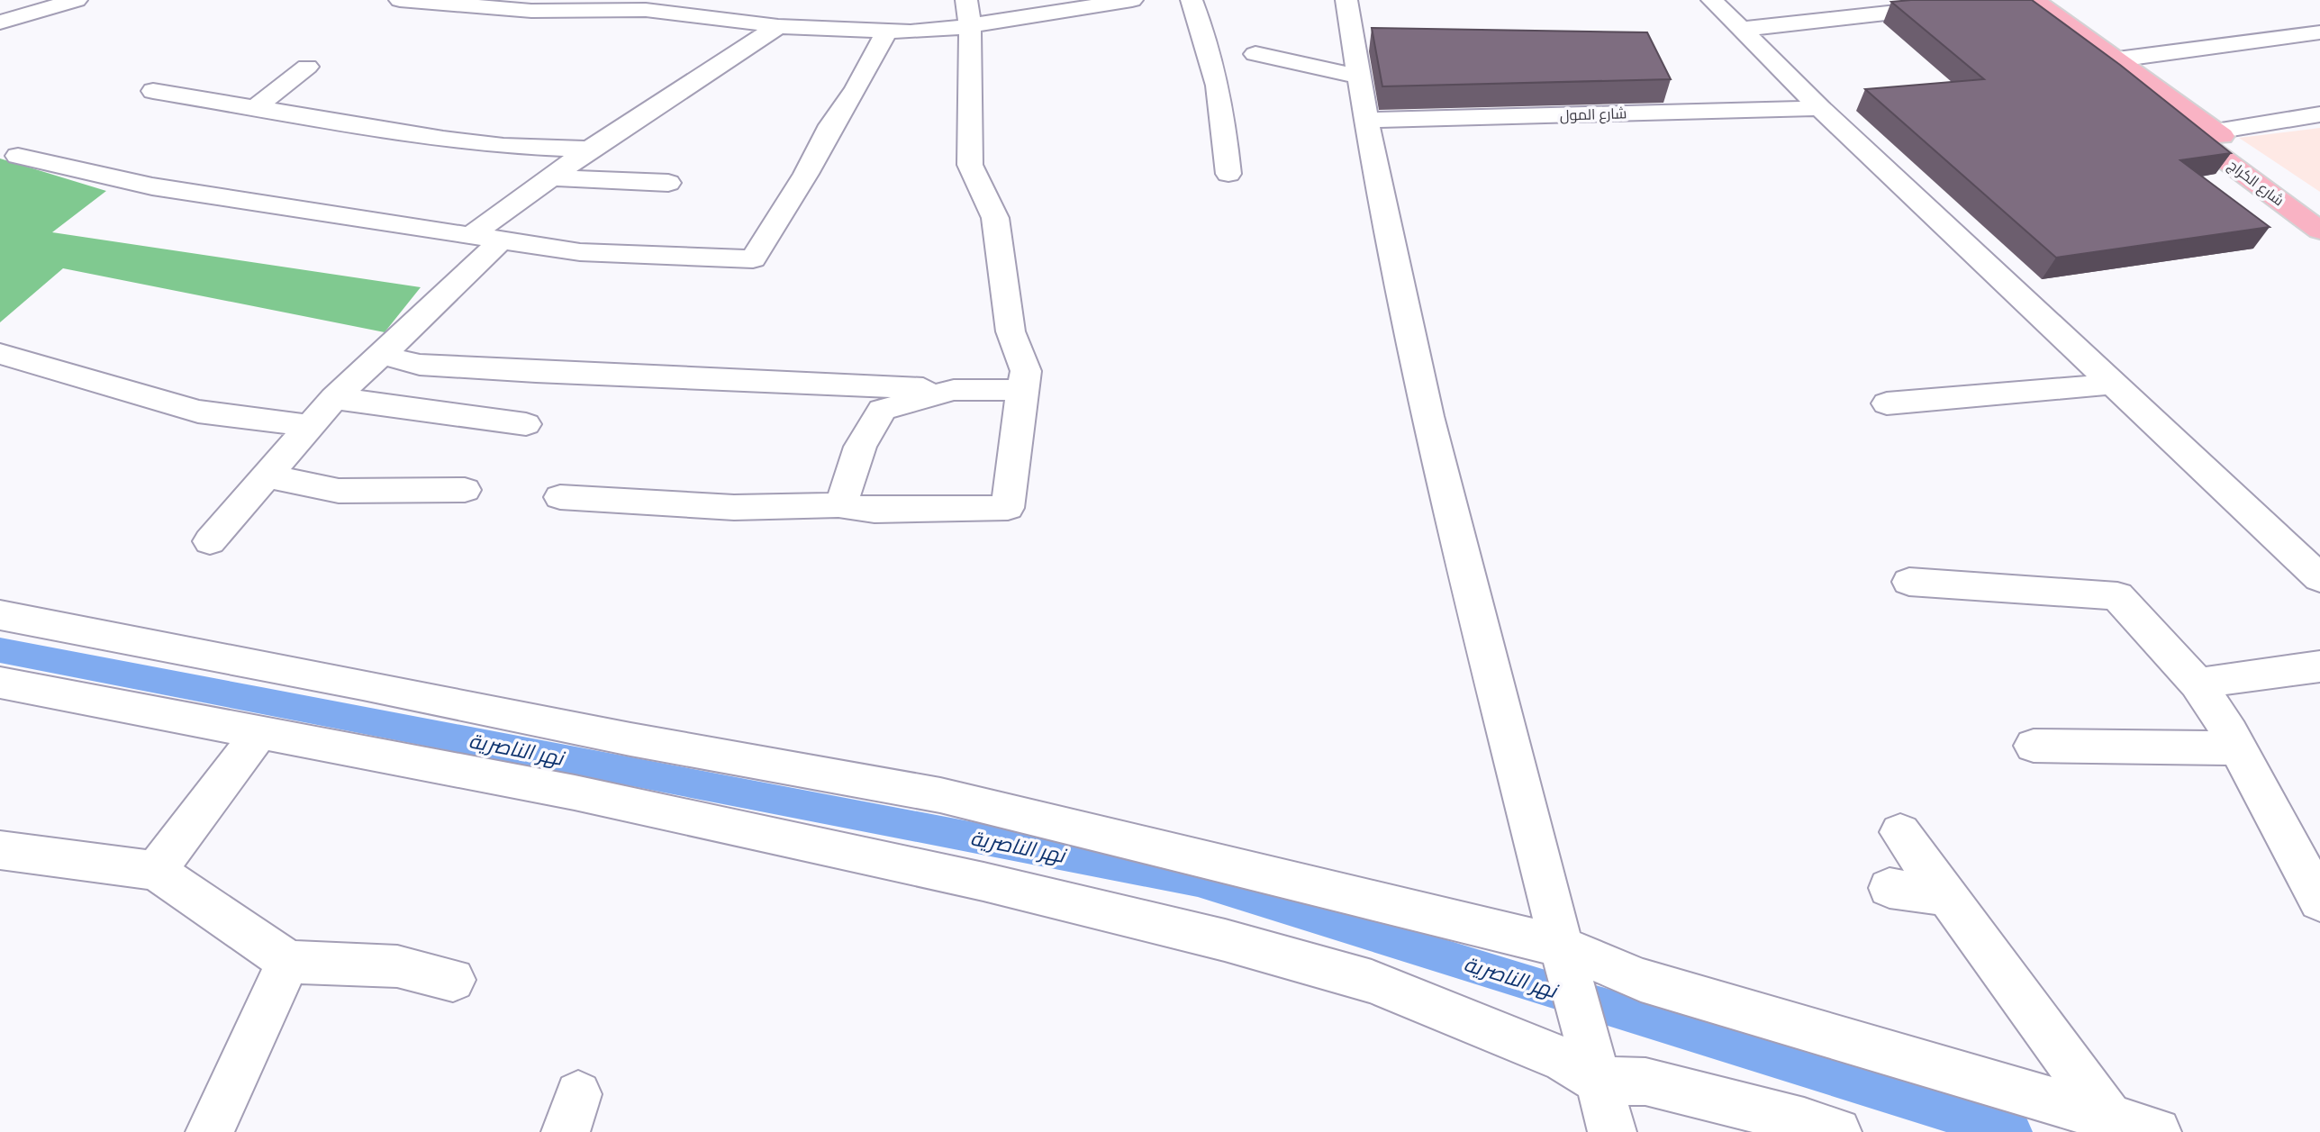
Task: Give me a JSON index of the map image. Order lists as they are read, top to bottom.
{
  "streets": {
    "main road": ["شارع الكراج"],
    "street": ["شارع المول"]
  },
  "water": ["نهر الناصرية"]
}
